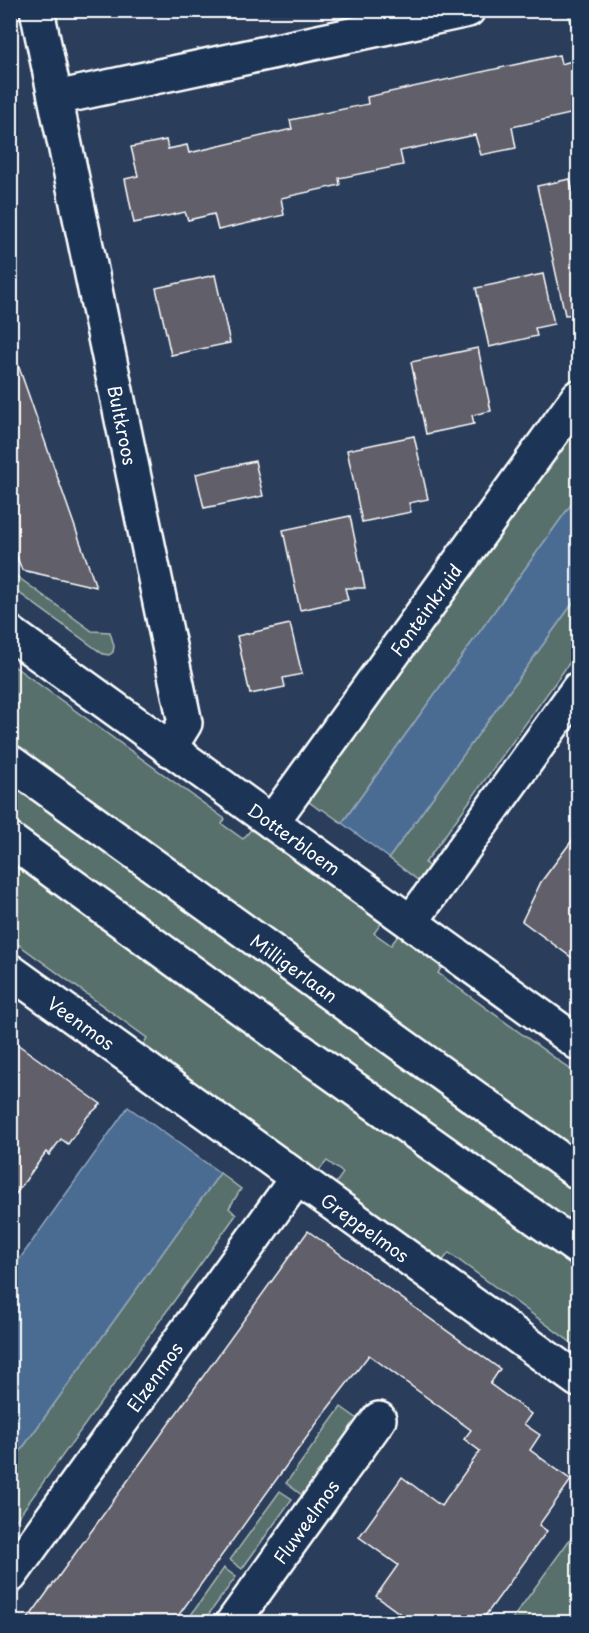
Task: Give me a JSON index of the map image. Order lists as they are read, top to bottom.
{
  "streets": {
    "street": [
      "Bultkroos",
      "Fonteinkruid",
      "Dotterbloem",
      "Milligerlaan",
      "Veenmos",
      "Greppelmos",
      "Elzenmos",
      "Fluweelmos"
    ]
  },
  "crossings": [
    ["Bultkroos", "Dotterbloem"],
    ["Fonteinkruid", "Dotterbloem"],
    ["Veenmos", "Greppelmos"],
    ["Greppelmos", "Elzenmos"]
  ]
}
